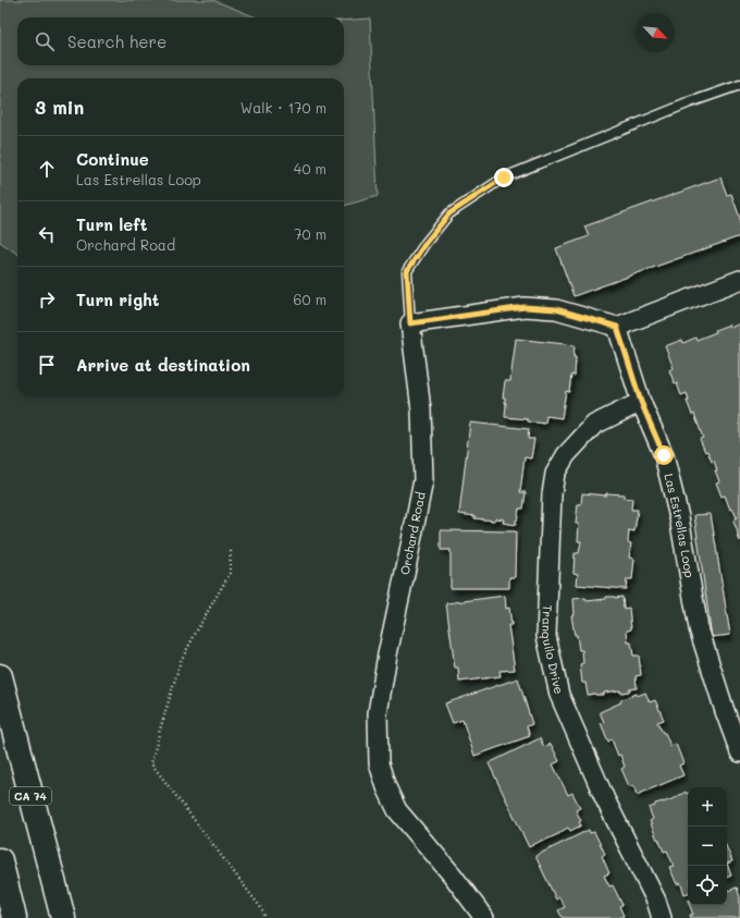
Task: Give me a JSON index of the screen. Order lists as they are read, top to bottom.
{
  "streets": {
    "main road": ["CA 74"],
    "street": ["Las Estrellas Loop", "Orchard Road", "Tranquilo Drive"]
  },
  "crossings": [
    ["Las Estrellas Loop", "Tranquilo Drive"]
  ],
  "north": "bottom right",
  "page": {
    "search": "Search here",
    "heading": ["3 min", "Walk · 170 m"],
    "list": [
      ["Continue", "Las Estrellas Loop", "40 m"],
      ["Turn left", "Orchard Road", "70 m"],
      ["Turn right", "60 m"],
      "Arrive at destination"
    ],
    "map_buttons": ["+", "−"]
  }
}
